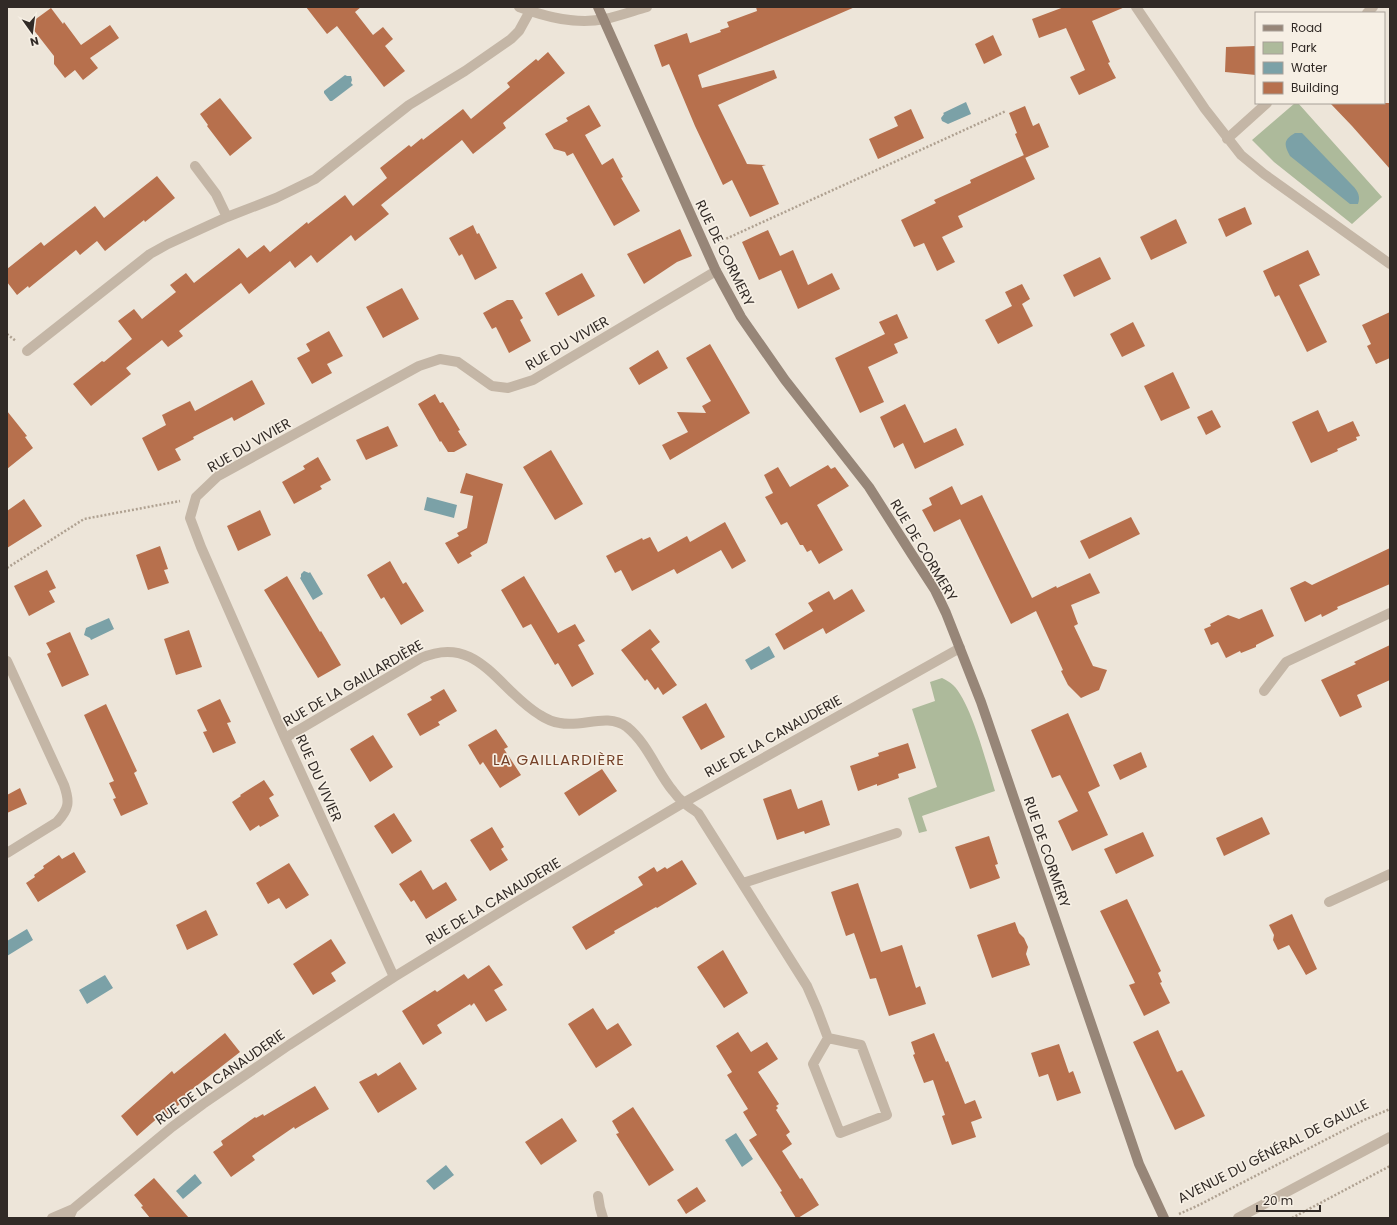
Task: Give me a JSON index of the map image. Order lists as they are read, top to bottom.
{
  "streets": {
    "main road": ["RUE DE CORMERY"],
    "street": ["RUE DU VIVIER", "RUE DE LA GAILLARDIÈRE", "RUE DE LA CANAUDERIE"],
    "path": ["AVENUE DU GÉNÉRAL DE GAULLE"]
  },
  "crossings": [
    ["RUE DE CORMERY", "RUE DU VIVIER"],
    ["RUE DE CORMERY", "RUE DE LA CANAUDERIE"],
    ["RUE DU VIVIER", "RUE DE LA GAILLARDIÈRE"],
    ["RUE DU VIVIER", "RUE DE LA CANAUDERIE"],
    ["RUE DE LA GAILLARDIÈRE", "RUE DE LA CANAUDERIE"]
  ],
  "districts": ["LA GAILLARDIÈRE"],
  "legend": [
    "Road",
    "Park",
    "Water",
    "Building"
  ],
  "scale_bar": "20 m",
  "north": "bottom"
}
